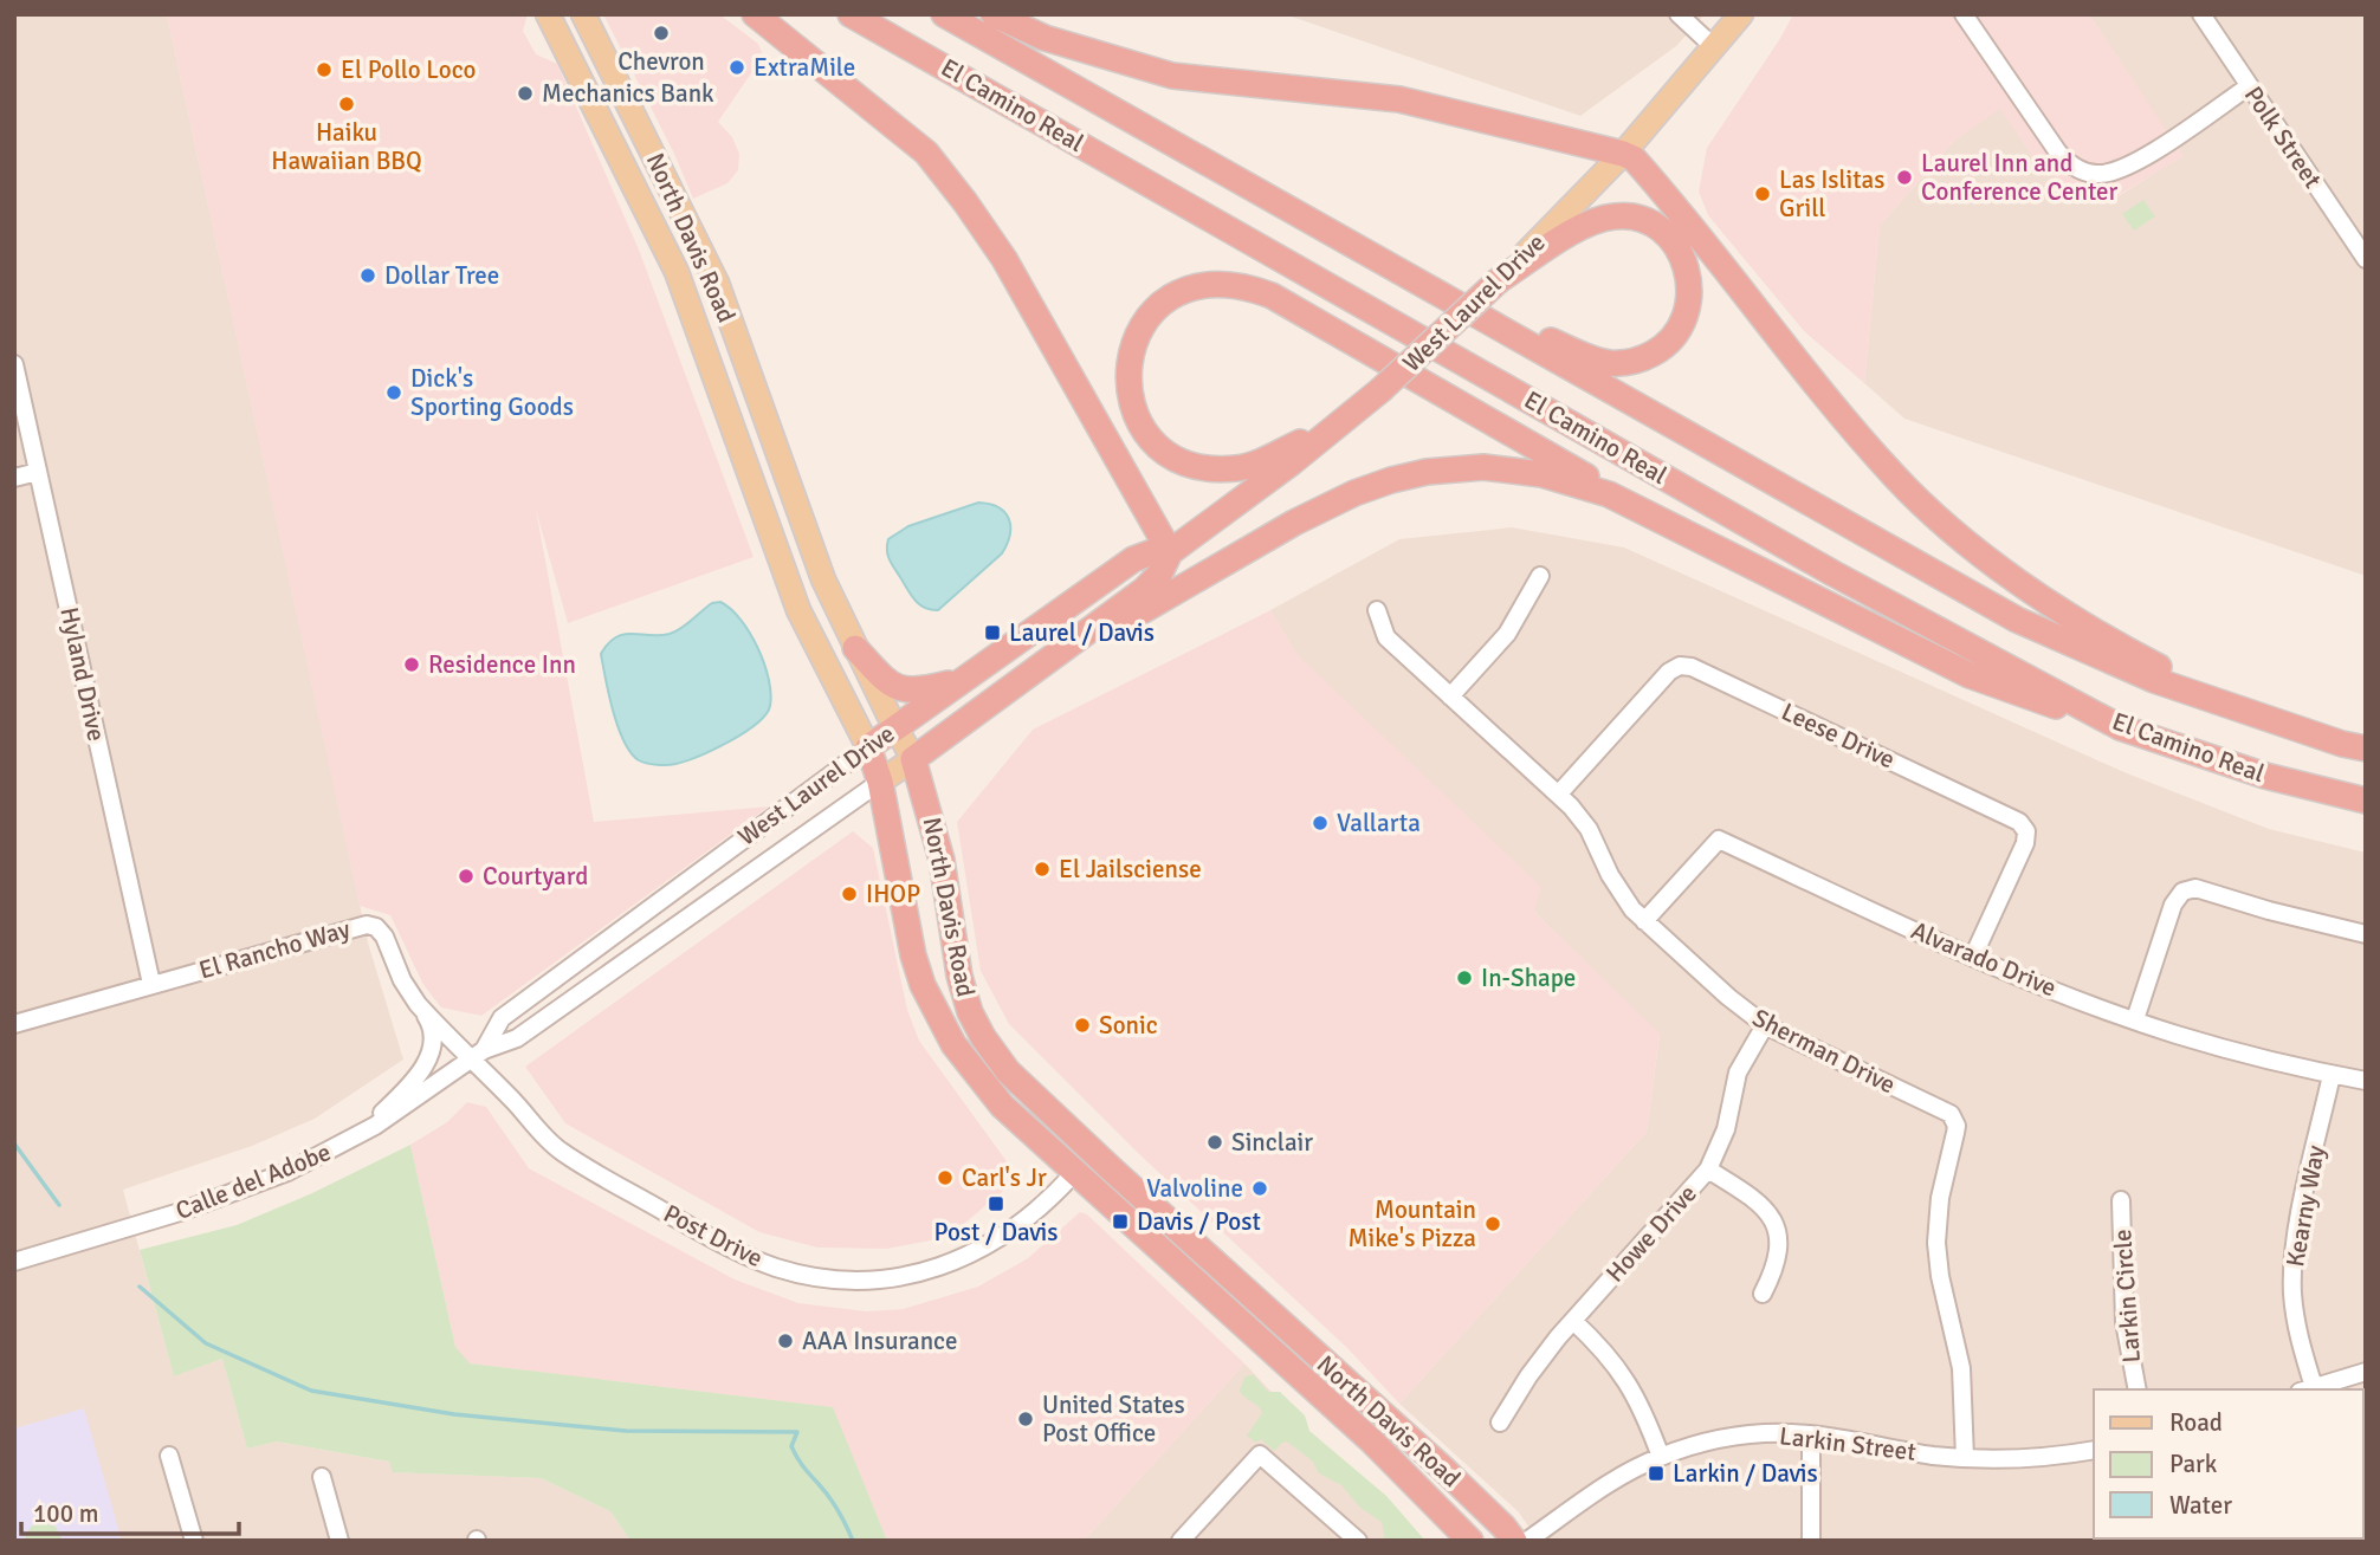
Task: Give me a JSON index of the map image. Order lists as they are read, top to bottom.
{
  "streets": {
    "highway": ["El Camino Real", "North Davis Road", "West Laurel Drive"],
    "street": [
      "Polk Street",
      "Hyland Drive",
      "Leese Drive",
      "El Rancho Way",
      "Alvarado Drive",
      "Sherman Drive",
      "Calle del Adobe",
      "Kearny Way",
      "Howe Drive",
      "Post Drive",
      "Larkin Circle",
      "Larkin Street"
    ]
  },
  "crossings": [
    ["North Davis Road", "West Laurel Drive"],
    ["North Davis Road", "Post Drive"],
    ["West Laurel Drive", "El Rancho Way"],
    ["West Laurel Drive", "Calle del Adobe"],
    ["West Laurel Drive", "Post Drive"],
    ["Hyland Drive", "El Rancho Way"],
    ["Leese Drive", "Alvarado Drive"],
    ["Leese Drive", "Sherman Drive"],
    ["El Rancho Way", "Calle del Adobe"],
    ["El Rancho Way", "Post Drive"],
    ["Alvarado Drive", "Sherman Drive"],
    ["Alvarado Drive", "Kearny Way"],
    ["Sherman Drive", "Howe Drive"],
    ["Sherman Drive", "Larkin Street"],
    ["Calle del Adobe", "Post Drive"]
  ],
  "places": {
    "other": [
      "Chevron",
      "ExtraMile",
      "El Pollo Loco",
      "Mechanics Bank",
      "Haiku Hawaiian BBQ",
      "Laurel Inn and Conference Center",
      "Las Islitas Grill",
      "Dollar Tree",
      "Dick's Sporting Goods",
      "Residence Inn",
      "Vallarta",
      "El Jailsciense",
      "Courtyard",
      "IHOP",
      "In-Shape",
      "Sonic",
      "Sinclair",
      "Carl's Jr",
      "Valvoline",
      "Mountain Mike's Pizza",
      "AAA Insurance",
      "United States Post Office"
    ],
    "transit": [
      "Laurel / Davis",
      "Post / Davis",
      "Davis / Post",
      "Larkin / Davis"
    ]
  },
  "legend": ["Road", "Park", "Water"],
  "scale_bar": "100 m"
}
